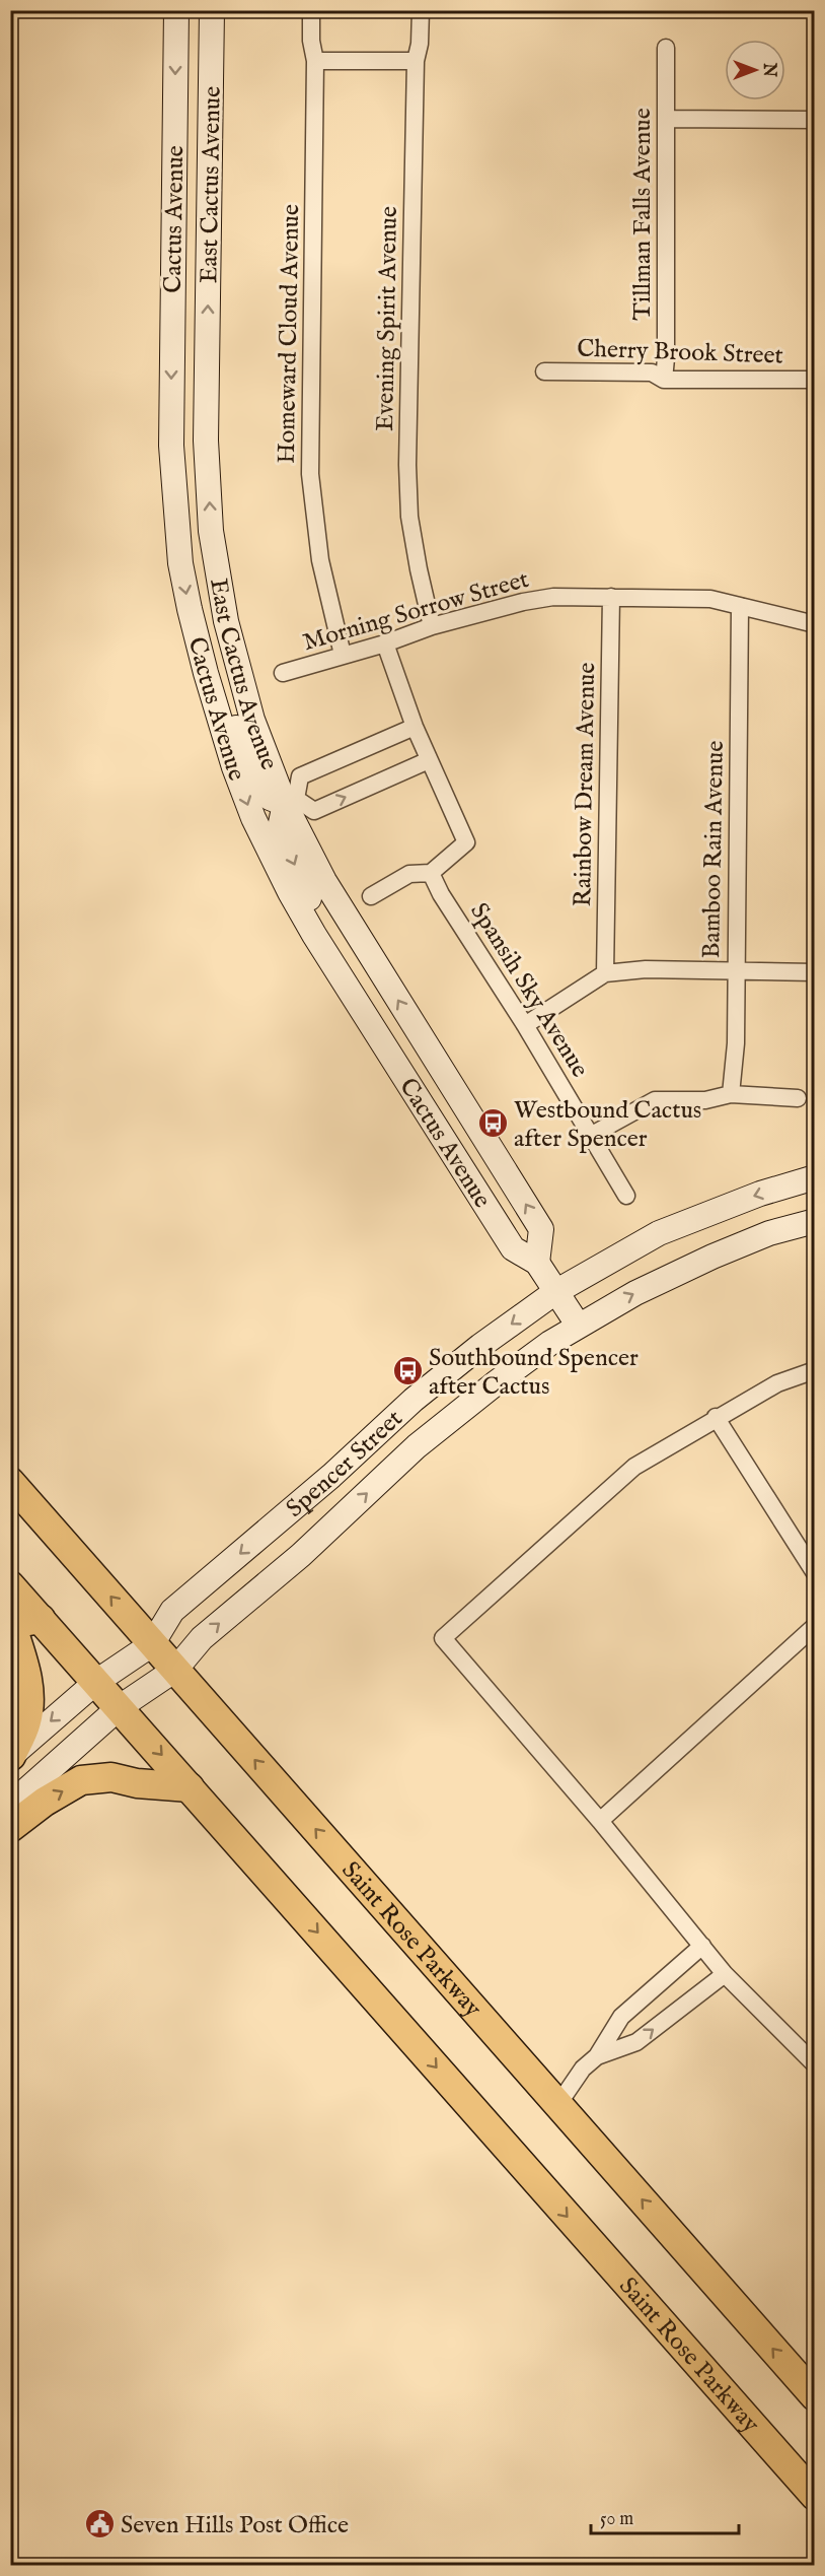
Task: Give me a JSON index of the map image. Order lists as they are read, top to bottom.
{
  "streets": {
    "highway": ["Saint Rose Parkway"],
    "main road": ["East Cactus Avenue", "Cactus Avenue", "Spencer Street"],
    "street": [
      "Tillman Falls Avenue",
      "Evening Spirit Avenue",
      "Homeward Cloud Avenue",
      "Cherry Brook Street",
      "Morning Sorrow Street",
      "Rainbow Dream Avenue",
      "Bamboo Rain Avenue",
      "Spansih Sky Avenue"
    ]
  },
  "crossings": [
    ["East Cactus Avenue", "Cactus Avenue"],
    ["Tillman Falls Avenue", "Cherry Brook Street"],
    ["Cactus Avenue", "Spencer Street"],
    ["Evening Spirit Avenue", "Morning Sorrow Street"],
    ["Homeward Cloud Avenue", "Morning Sorrow Street"],
    ["Morning Sorrow Street", "Rainbow Dream Avenue"],
    ["Morning Sorrow Street", "Bamboo Rain Avenue"],
    ["Spencer Street", "Saint Rose Parkway"]
  ],
  "one_way": ["East Cactus Avenue", "Cactus Avenue"],
  "places": {
    "bus stop": ["Westbound Cactus after Spencer", "Southbound Spencer after Cactus"],
    "public building": ["Seven Hills Post Office"]
  },
  "scale_bar": "50 m",
  "north": "right"
}
